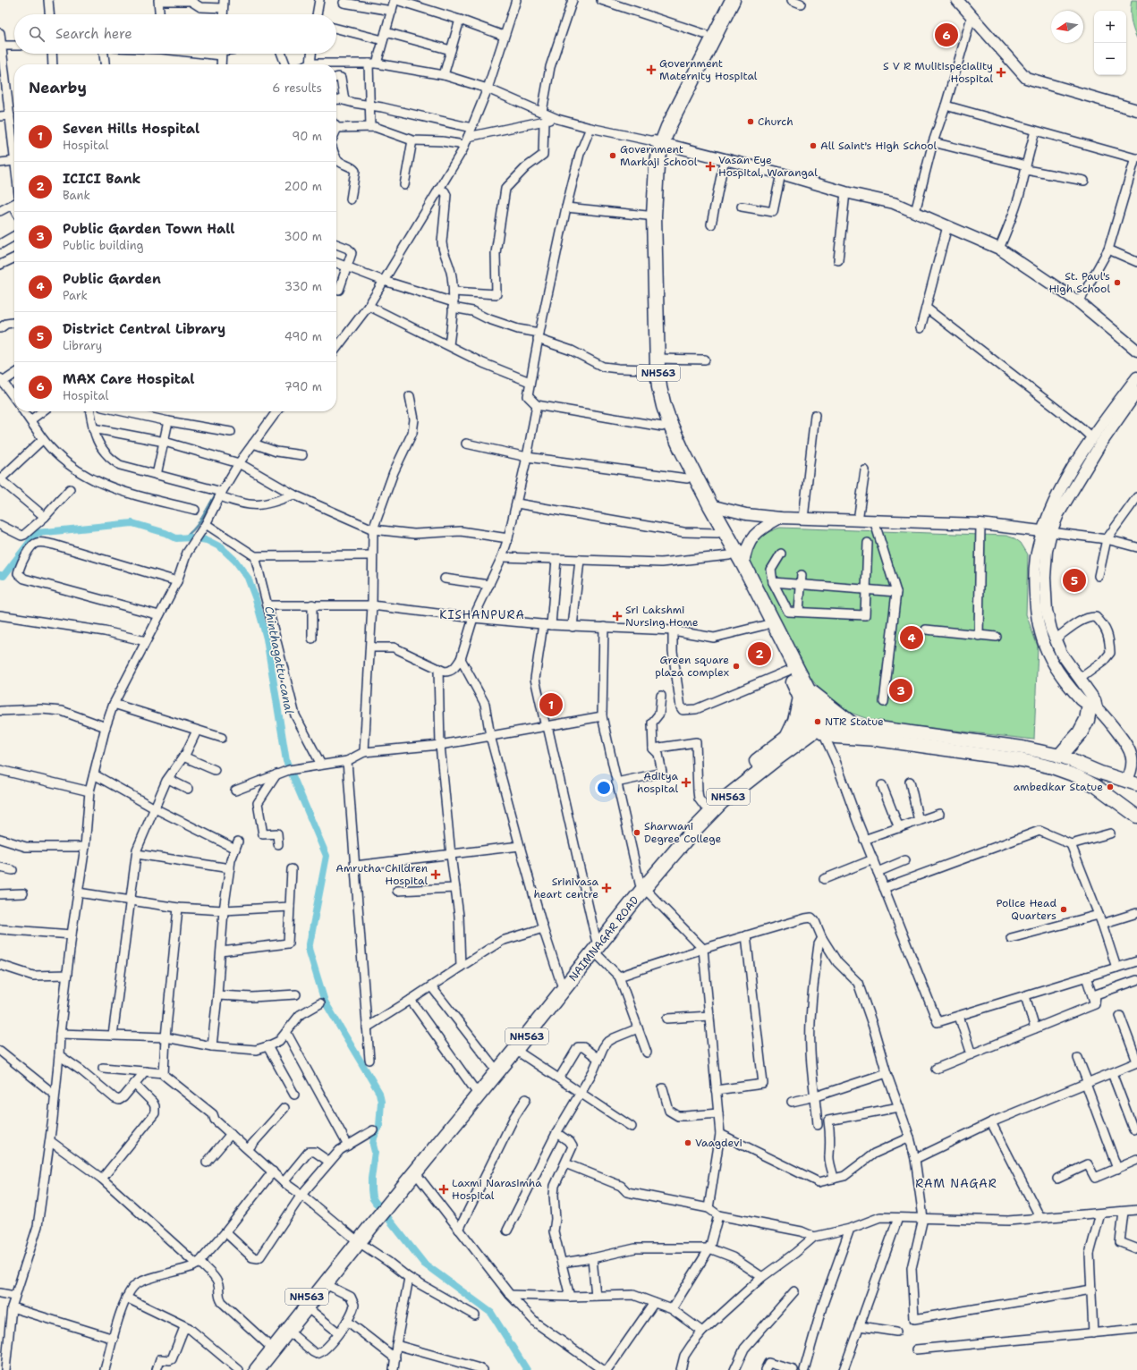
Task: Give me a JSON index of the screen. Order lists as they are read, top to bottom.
{
  "streets": {
    "highway": ["NH563", "NAIMNAGAR ROAD"]
  },
  "crossings": [
    ["NH563", "NAIMNAGAR ROAD"]
  ],
  "districts": ["KISHANPURA", "RAM NAGAR"],
  "water": ["Chinthagattu canal"],
  "places": {
    "health": [
      "Government Maternity Hospital",
      "S V R Mulitispeciality Hospital",
      "Vasan Eye Hospital, Warangal",
      "Sri Lakshmi Nursing Home",
      "Aditya hospital",
      "Amrutha Children Hospital",
      "Srinivasa heart centre",
      "Laxmi Narasimha Hospital"
    ],
    "other": [
      "Church",
      "All Saint's High School",
      "Government Markaji School",
      "St. Paul's High School",
      "Green square plaza complex",
      "NTR Statue",
      "ambedkar Statue",
      "Sharwani Degree College",
      "Police Head Quarters",
      "Vaagdevi"
    ]
  },
  "north": "left",
  "page": {
    "map_buttons": ["+", "−"],
    "search": "Search here",
    "pins": [
      "6",
      "5",
      "4",
      "2",
      "3",
      "1"
    ],
    "heading": ["Nearby", "6 results"],
    "list": [
      {
        "mark": "1",
        "name": "Seven Hills Hospital",
        "note": "Hospital",
        "value": "90 m"
      },
      {
        "mark": "2",
        "name": "ICICI Bank",
        "note": "Bank",
        "value": "200 m"
      },
      {
        "mark": "3",
        "name": "Public Garden Town Hall",
        "note": "Public building",
        "value": "300 m"
      },
      {
        "mark": "4",
        "name": "Public Garden",
        "note": "Park",
        "value": "330 m"
      },
      {
        "mark": "5",
        "name": "District Central Library",
        "note": "Library",
        "value": "490 m"
      },
      {
        "mark": "6",
        "name": "MAX Care Hospital",
        "note": "Hospital",
        "value": "790 m"
      }
    ]
  }
}
